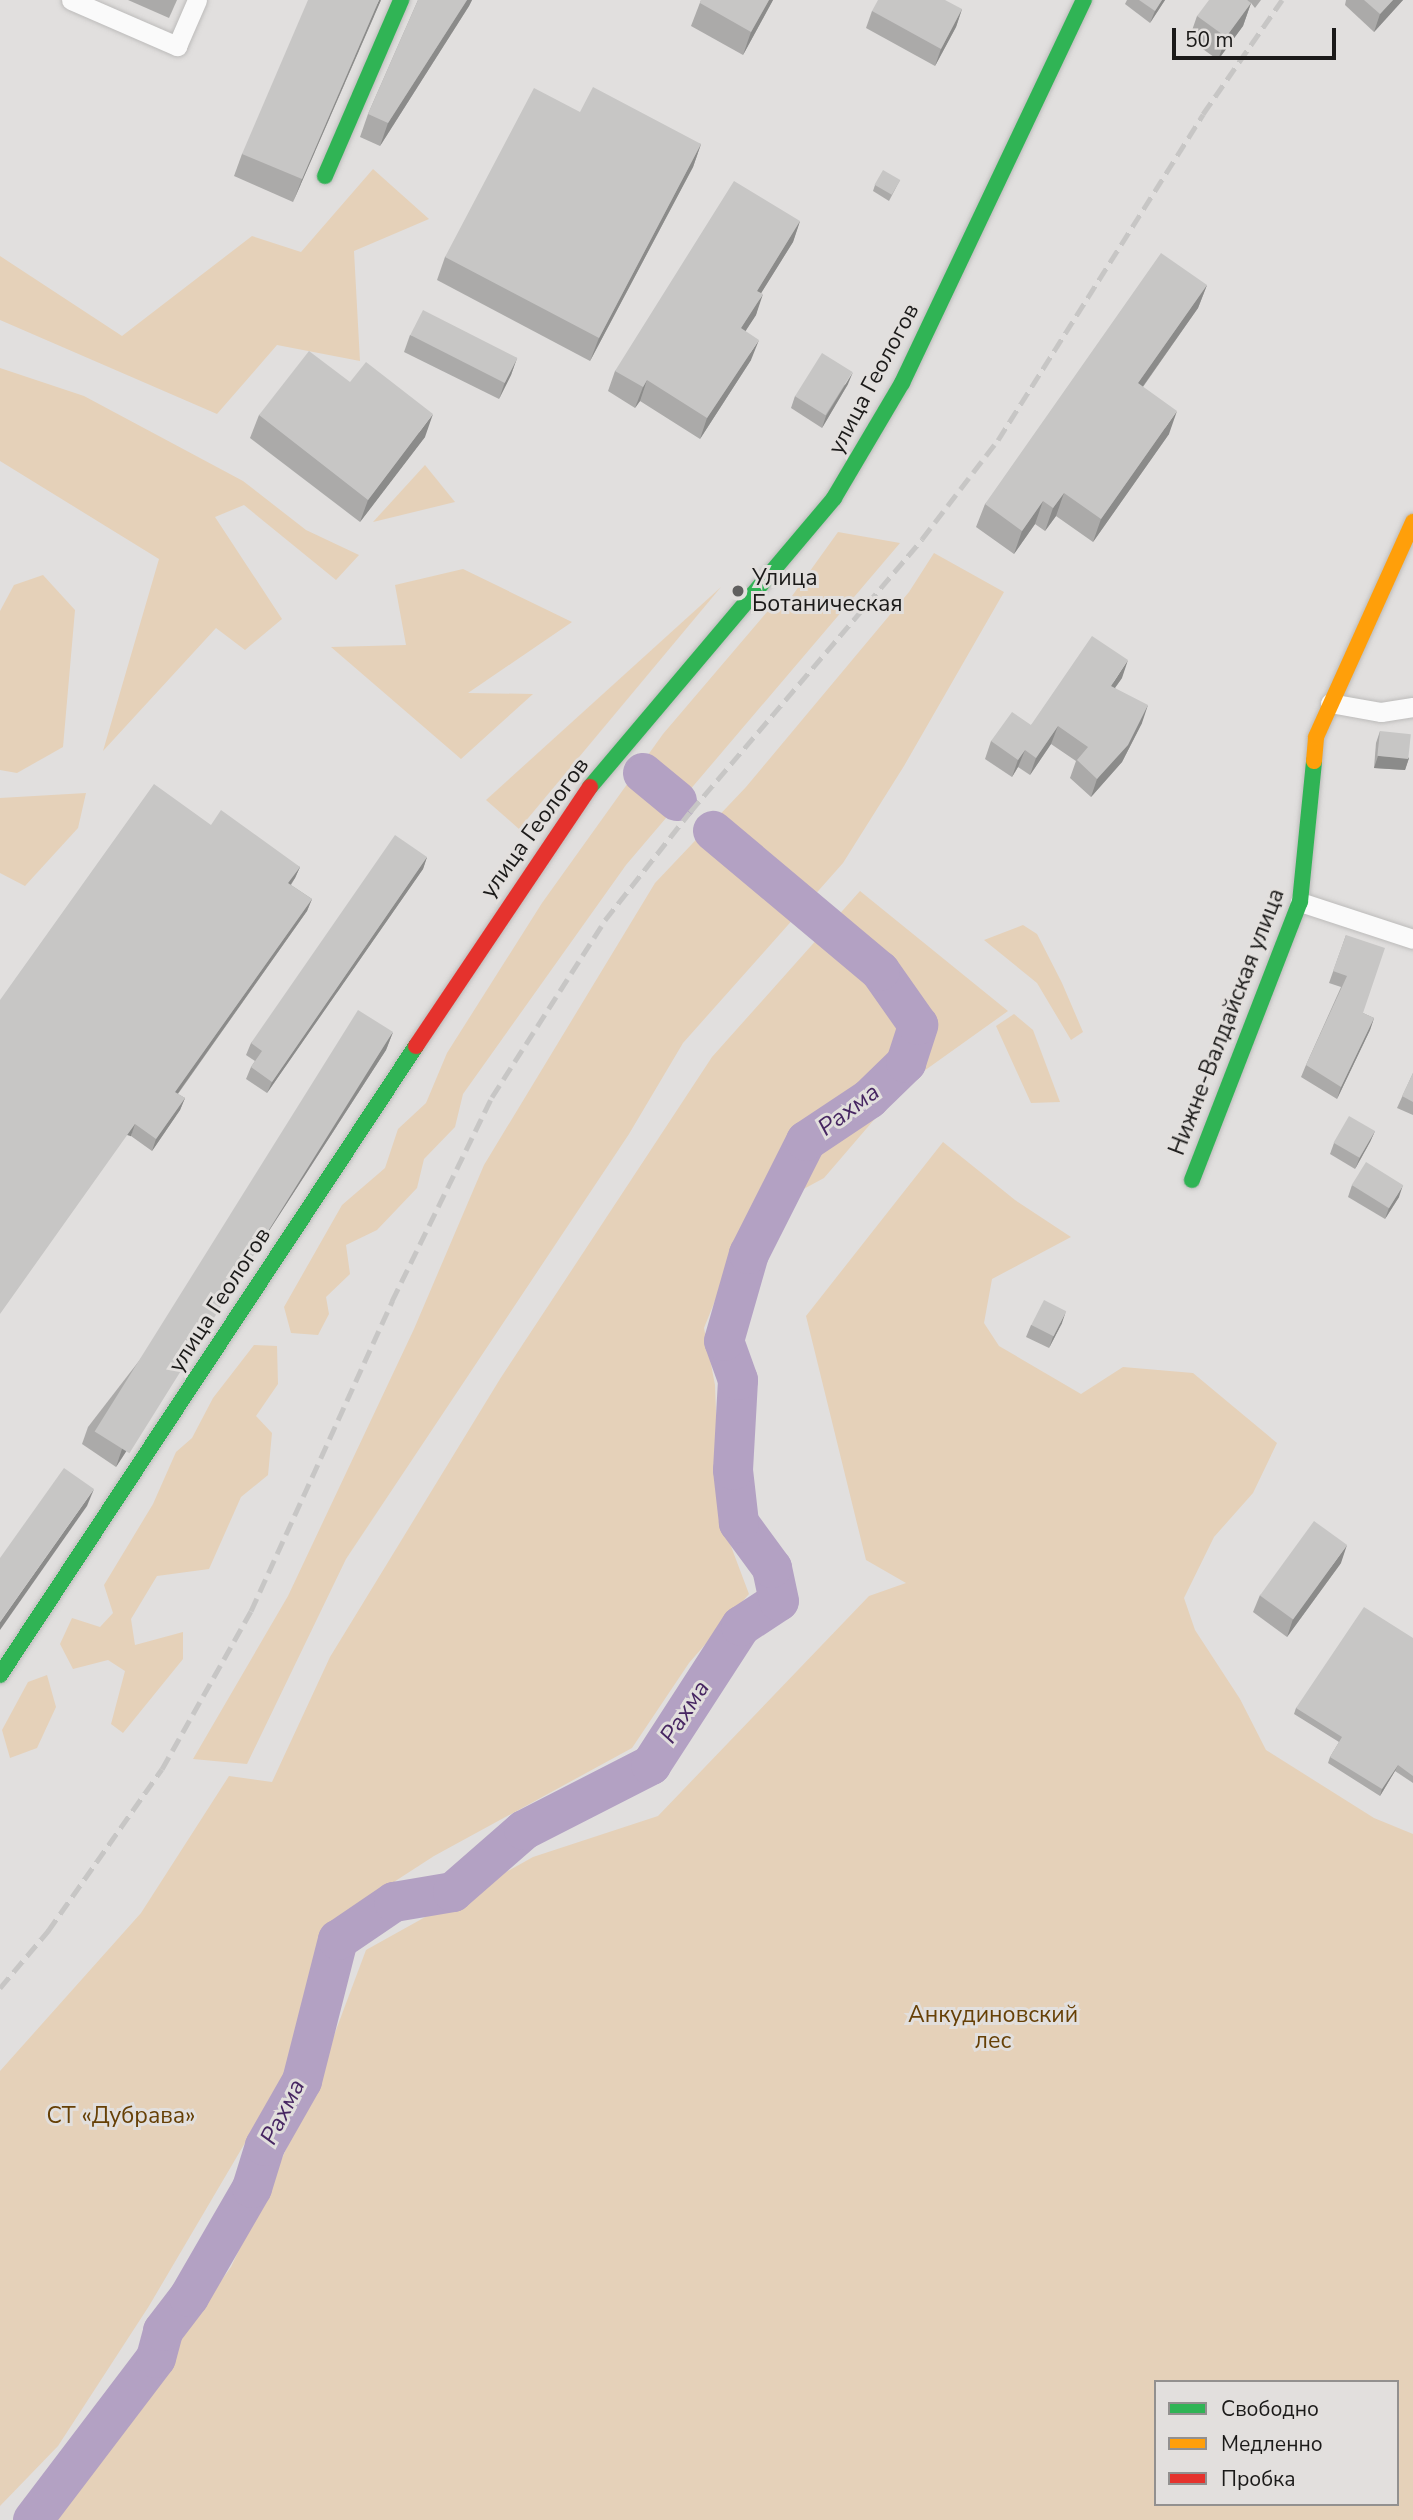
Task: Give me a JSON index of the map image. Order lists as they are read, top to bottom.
{
  "streets": {
    "street": ["улица Геологов", "Нижне-Валдайская улица"]
  },
  "water": ["Рахма"],
  "parks": ["Анкудиновский лес", "СТ «Дубрава»"],
  "places": ["Улица Ботаническая"],
  "legend": ["Свободно", "Медленно", "Пробка"],
  "scale_bar": "50 m"
}
